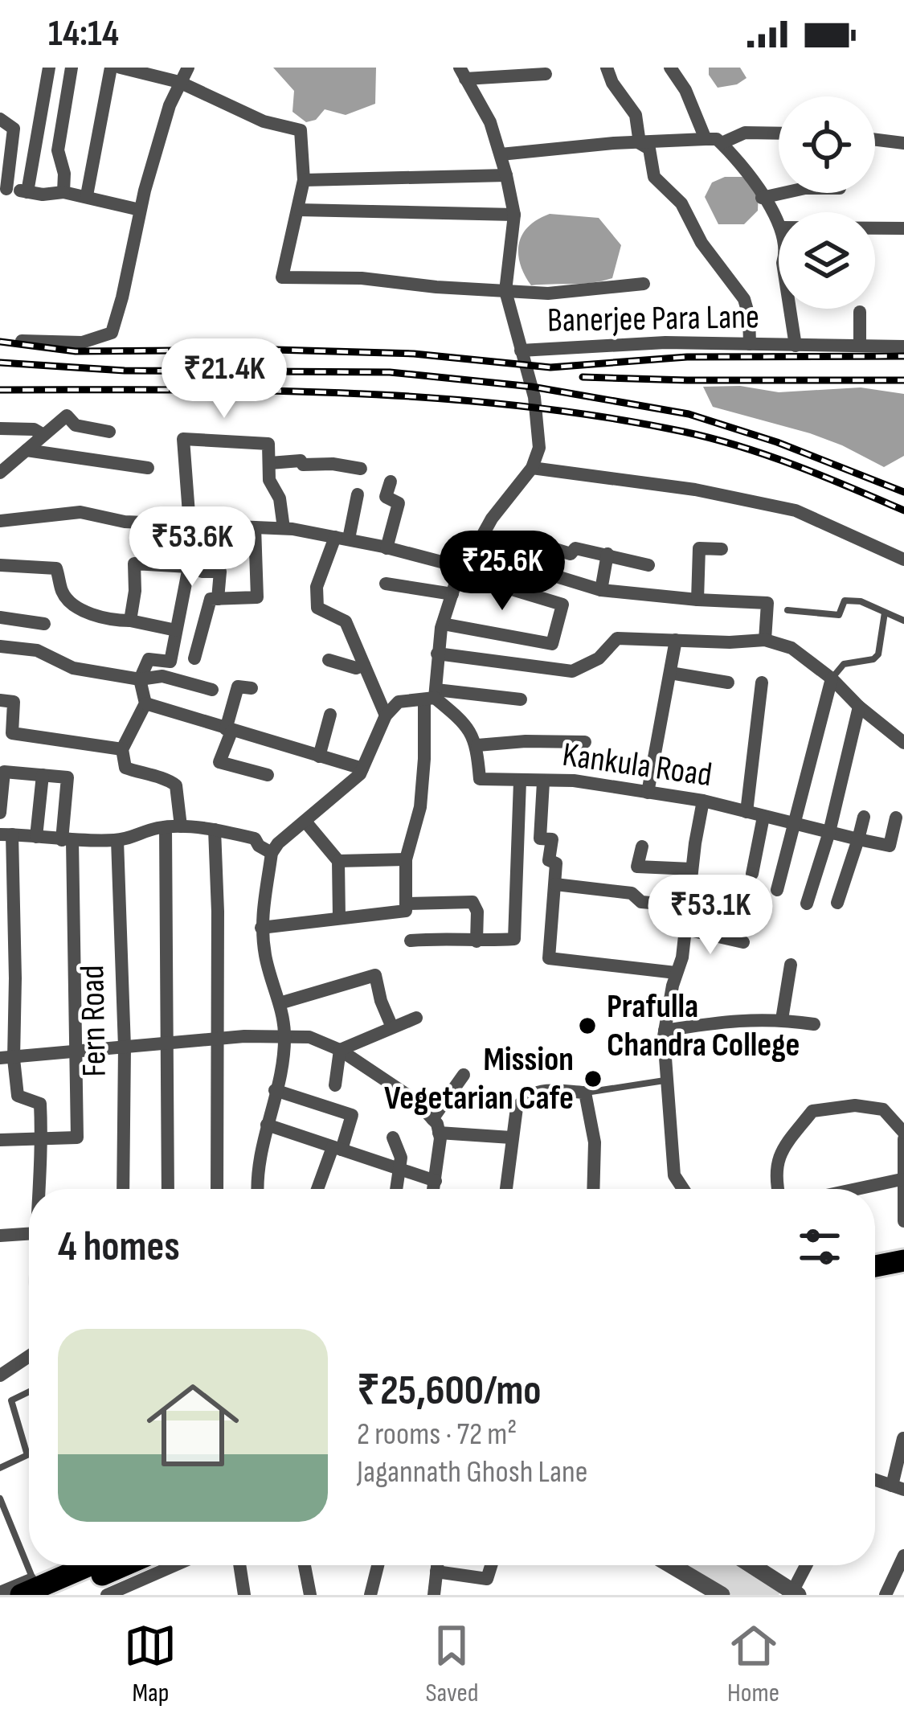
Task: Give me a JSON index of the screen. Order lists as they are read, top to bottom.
{
  "streets": {
    "street": ["Banerjee Para Lane", "Kankula Road", "Fern Road"]
  },
  "places": ["Prafulla Chandra College", "Mission Vegetarian Cafe"],
  "page": {
    "status": "14:14",
    "price": [
      "₹21.4K",
      "₹53.6K",
      "₹25.6K",
      "₹53.1K"
    ],
    "heading": "4 homes",
    "list": [
      {
        "name": "₹25,600/mo",
        "note": "2 rooms · 72 m² · Jagannath Ghosh Lane"
      }
    ],
    "tabs": ["Map", "Saved", "Home"]
  }
}
